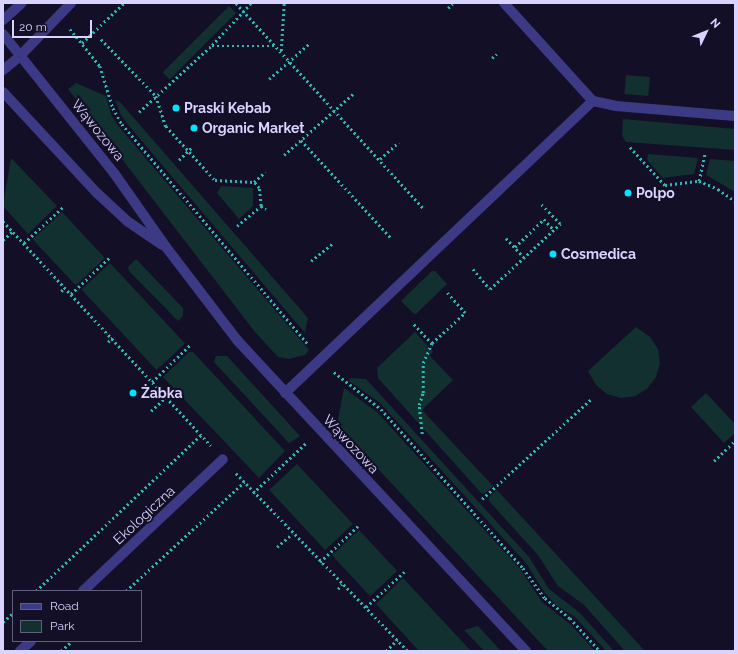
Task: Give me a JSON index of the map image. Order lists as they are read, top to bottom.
{
  "streets": {
    "street": ["Wąwozowa", "Ekologiczna"]
  },
  "places": [
    "Praski Kebab",
    "Organic Market",
    "Polpo",
    "Cosmedica",
    "Żabka"
  ],
  "legend": ["Road", "Park"],
  "scale_bar": "20 m",
  "north": "top right"
}
